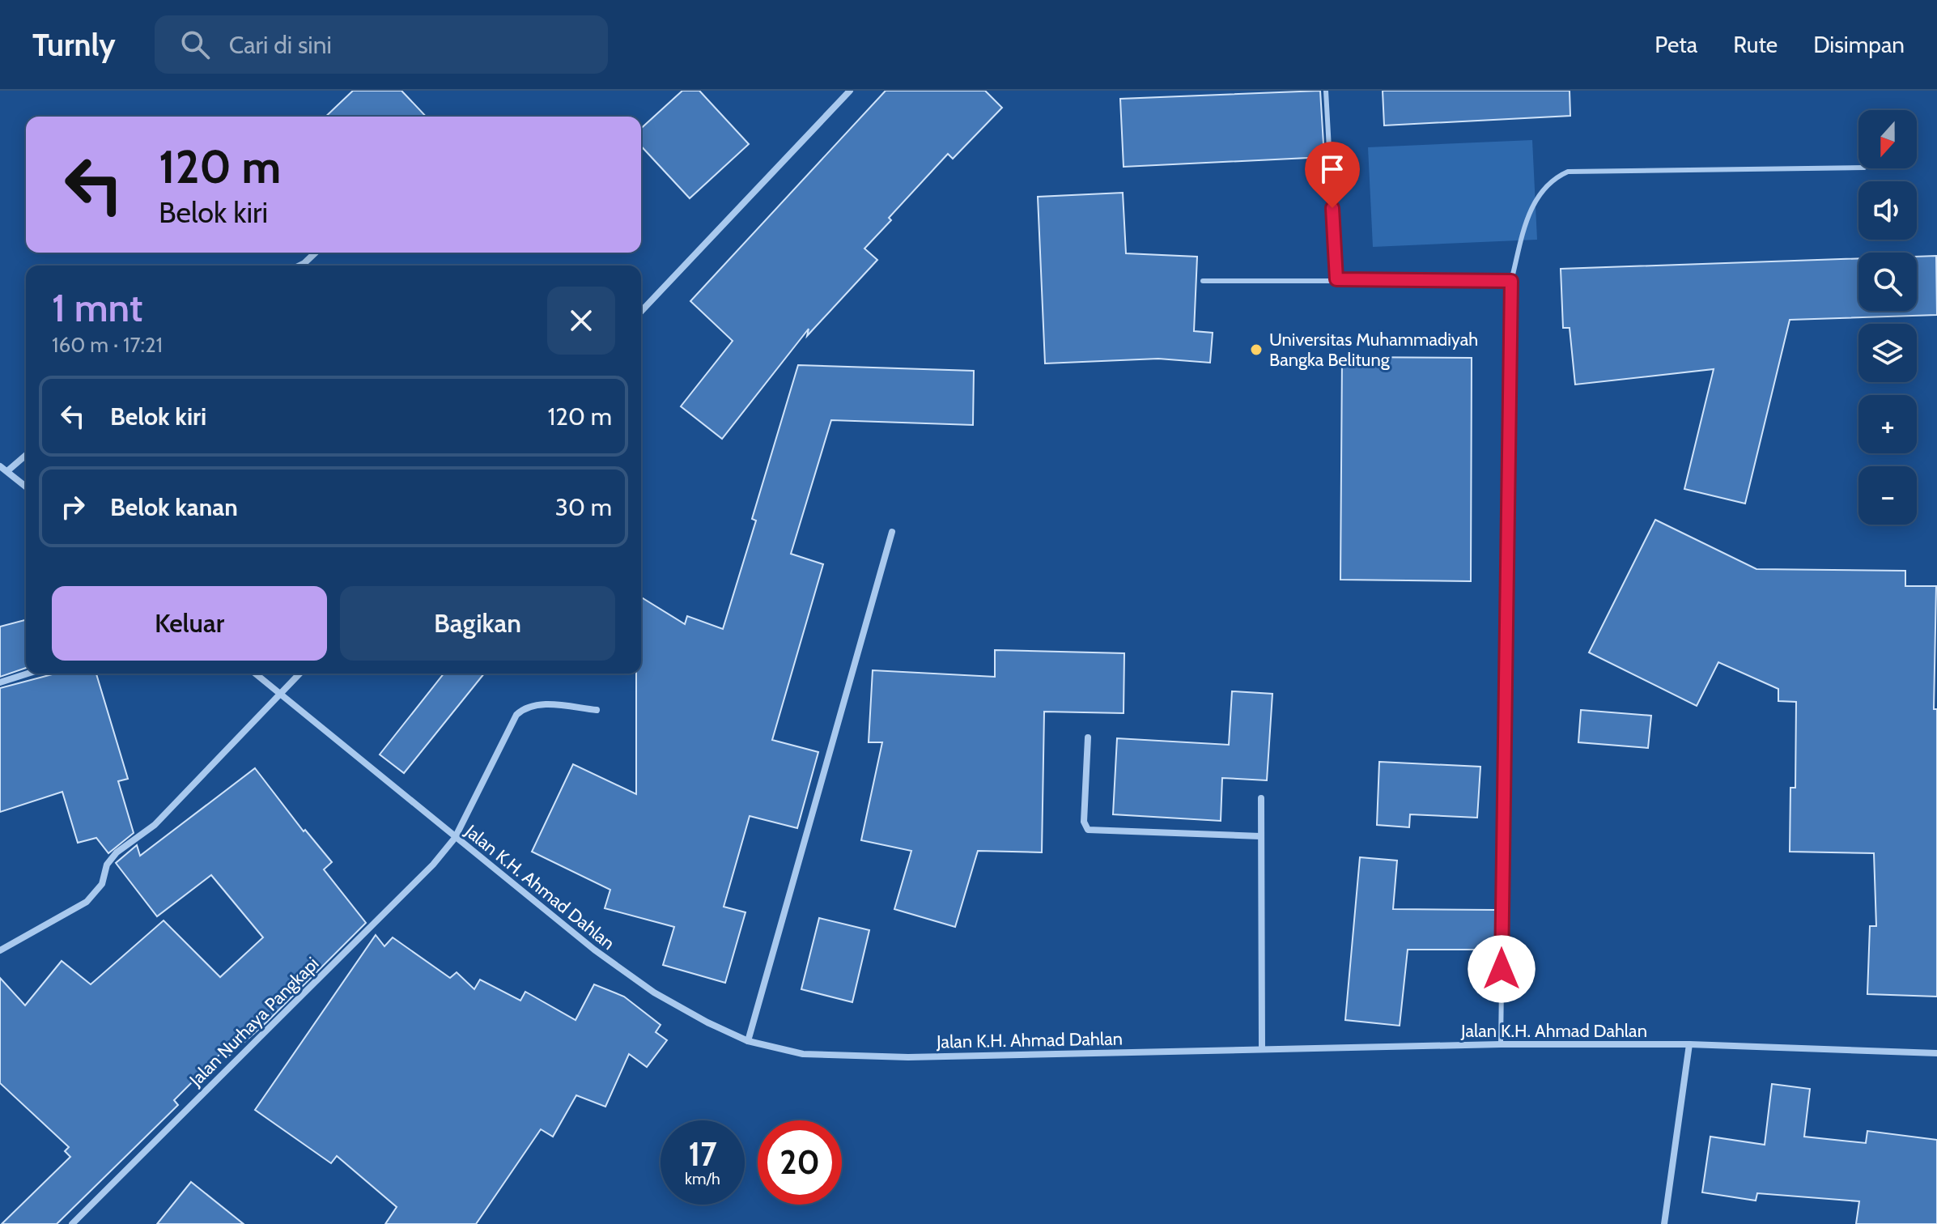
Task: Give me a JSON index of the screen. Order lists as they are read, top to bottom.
{
  "streets": {
    "street": ["Jalan K.H. Ahmad Dahlan", "Jalan Nurhaya Pangkapi"]
  },
  "crossings": [
    ["Jalan K.H. Ahmad Dahlan", "Jalan Nurhaya Pangkapi"]
  ],
  "places": ["Universitas Muhammadiyah Bangka Belitung"],
  "north": "bottom",
  "page": {
    "header": "Turnly",
    "search": "Cari di sini",
    "nav": ["Peta", "Rute", "Disimpan"],
    "map_buttons": ["+", "−"],
    "turn": ["120 m", "Belok kiri"],
    "heading": ["1 mnt", "160 m · 17:21"],
    "list": [
      {
        "name": "Belok kiri",
        "value": "120 m"
      },
      {
        "name": "Belok kanan",
        "value": "30 m"
      }
    ],
    "buttons": ["Keluar", "Bagikan"],
    "speed": "17 km/h",
    "limit": "20"
  }
}
